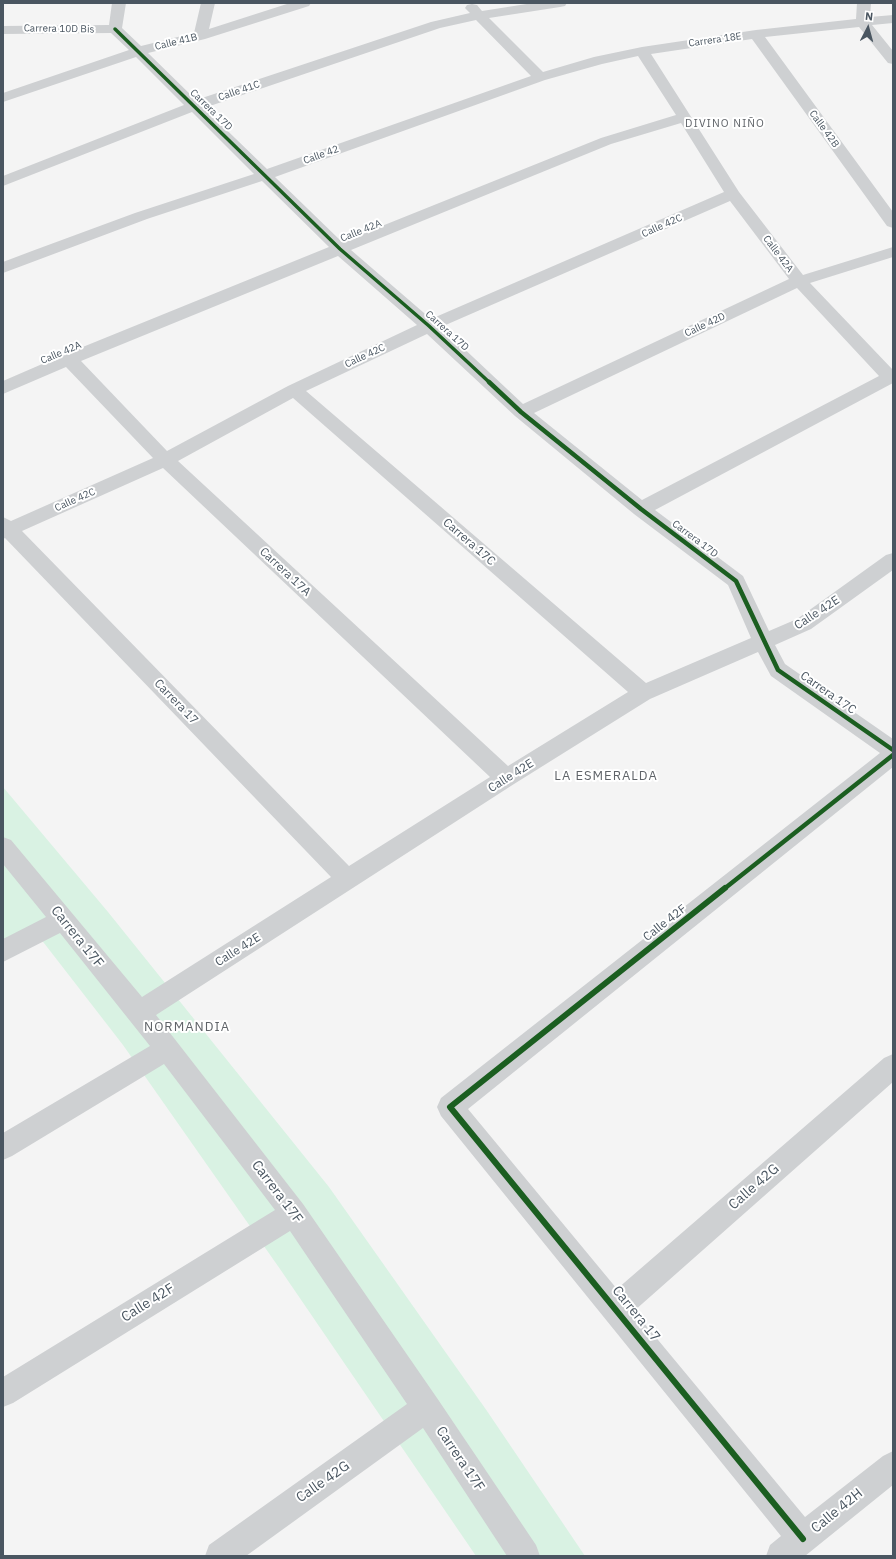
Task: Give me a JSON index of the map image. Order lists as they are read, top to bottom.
{
  "streets": {
    "street": [
      "Carrera 10D Bis",
      "Carrera 18E",
      "Calle 41B",
      "Calle 41C",
      "Carrera 17D",
      "Calle 42B",
      "Calle 42",
      "Calle 42C",
      "Calle 42A",
      "Calle 42D",
      "Carrera 17C",
      "Carrera 17A",
      "Calle 42E",
      "Carrera 17",
      "Calle 42F",
      "Carrera 17F",
      "Calle 42G",
      "Calle 42H"
    ]
  },
  "crossings": [
    ["Carrera 10D Bis", "Carrera 17D"],
    ["Carrera 18E", "Calle 42B"],
    ["Carrera 18E", "Calle 42"],
    ["Carrera 18E", "Calle 42A"],
    ["Calle 41B", "Carrera 17D"],
    ["Calle 41C", "Carrera 17D"],
    ["Carrera 17D", "Calle 42"],
    ["Carrera 17D", "Calle 42C"],
    ["Carrera 17D", "Calle 42A"],
    ["Carrera 17D", "Calle 42D"],
    ["Carrera 17D", "Carrera 17C"],
    ["Carrera 17D", "Calle 42E"],
    ["Calle 42C", "Calle 42A"],
    ["Calle 42C", "Carrera 17C"],
    ["Calle 42C", "Carrera 17A"],
    ["Calle 42C", "Carrera 17"],
    ["Calle 42A", "Calle 42D"],
    ["Calle 42A", "Carrera 17A"],
    ["Carrera 17C", "Calle 42E"],
    ["Carrera 17A", "Calle 42E"],
    ["Calle 42E", "Carrera 17"],
    ["Calle 42E", "Carrera 17F"],
    ["Carrera 17", "Calle 42F"],
    ["Carrera 17", "Calle 42G"],
    ["Carrera 17", "Calle 42H"],
    ["Calle 42F", "Carrera 17F"],
    ["Carrera 17F", "Calle 42G"]
  ],
  "districts": ["DIVINO NIÑO", "LA ESMERALDA", "NORMANDIA"],
  "north": "top"
}
